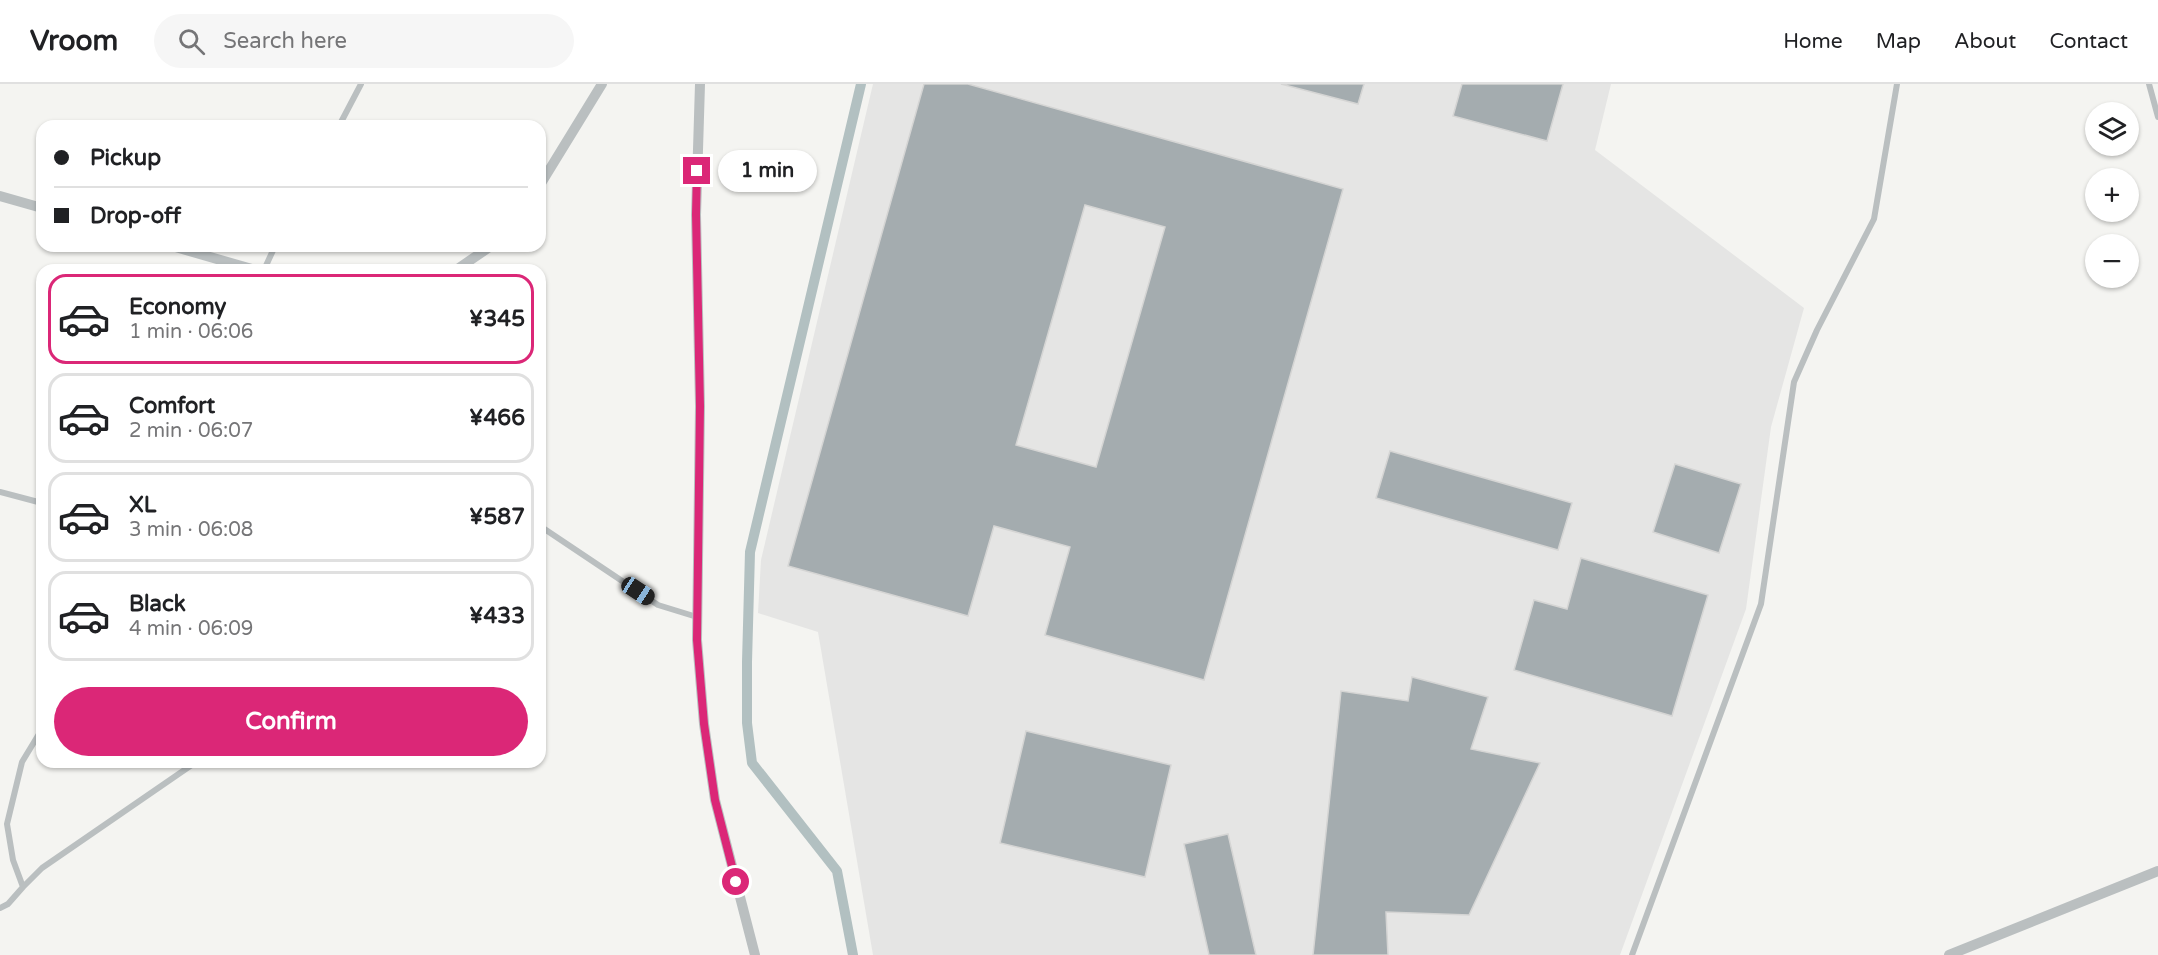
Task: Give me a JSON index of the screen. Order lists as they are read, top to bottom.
{
  "page": {
    "header": "Vroom",
    "search": "Search here",
    "nav": [
      "Home",
      "Map",
      "About",
      "Contact"
    ],
    "map_buttons": ["+", "−"],
    "banner": ["Pickup", "Drop-off"],
    "bubble": "1 min",
    "list": [
      {
        "name": "Economy",
        "note": "1 min · 06:06",
        "value": "¥345"
      },
      {
        "name": "Comfort",
        "note": "2 min · 06:07",
        "value": "¥466"
      },
      {
        "name": "XL",
        "note": "3 min · 06:08",
        "value": "¥587"
      },
      {
        "name": "Black",
        "note": "4 min · 06:09",
        "value": "¥433"
      }
    ],
    "buttons": "Confirm"
  }
}
